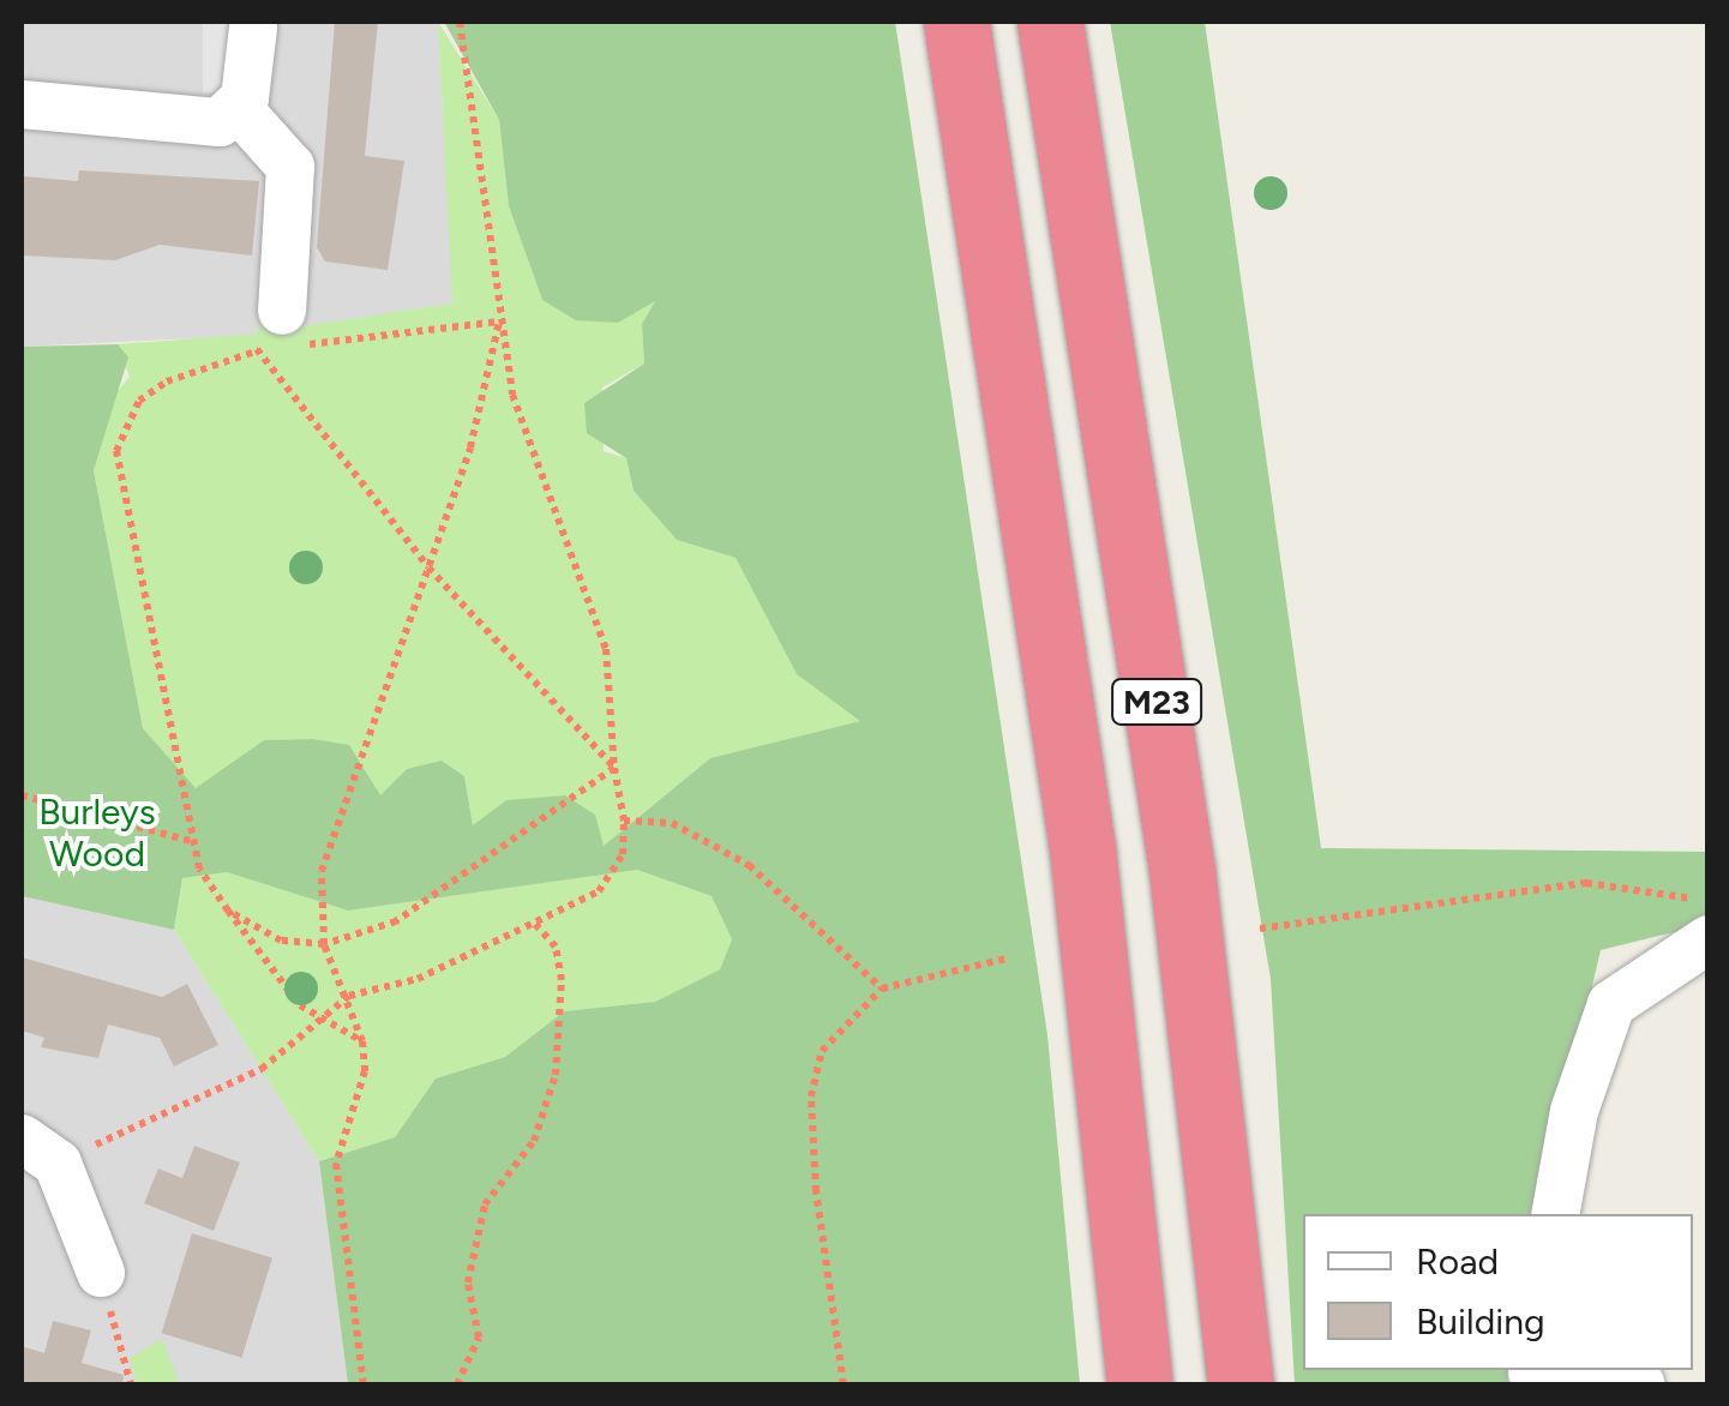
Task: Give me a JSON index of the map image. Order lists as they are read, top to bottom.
{
  "streets": {
    "highway": ["M23"]
  },
  "parks": ["Burleys Wood"],
  "legend": ["Road", "Building"]
}
